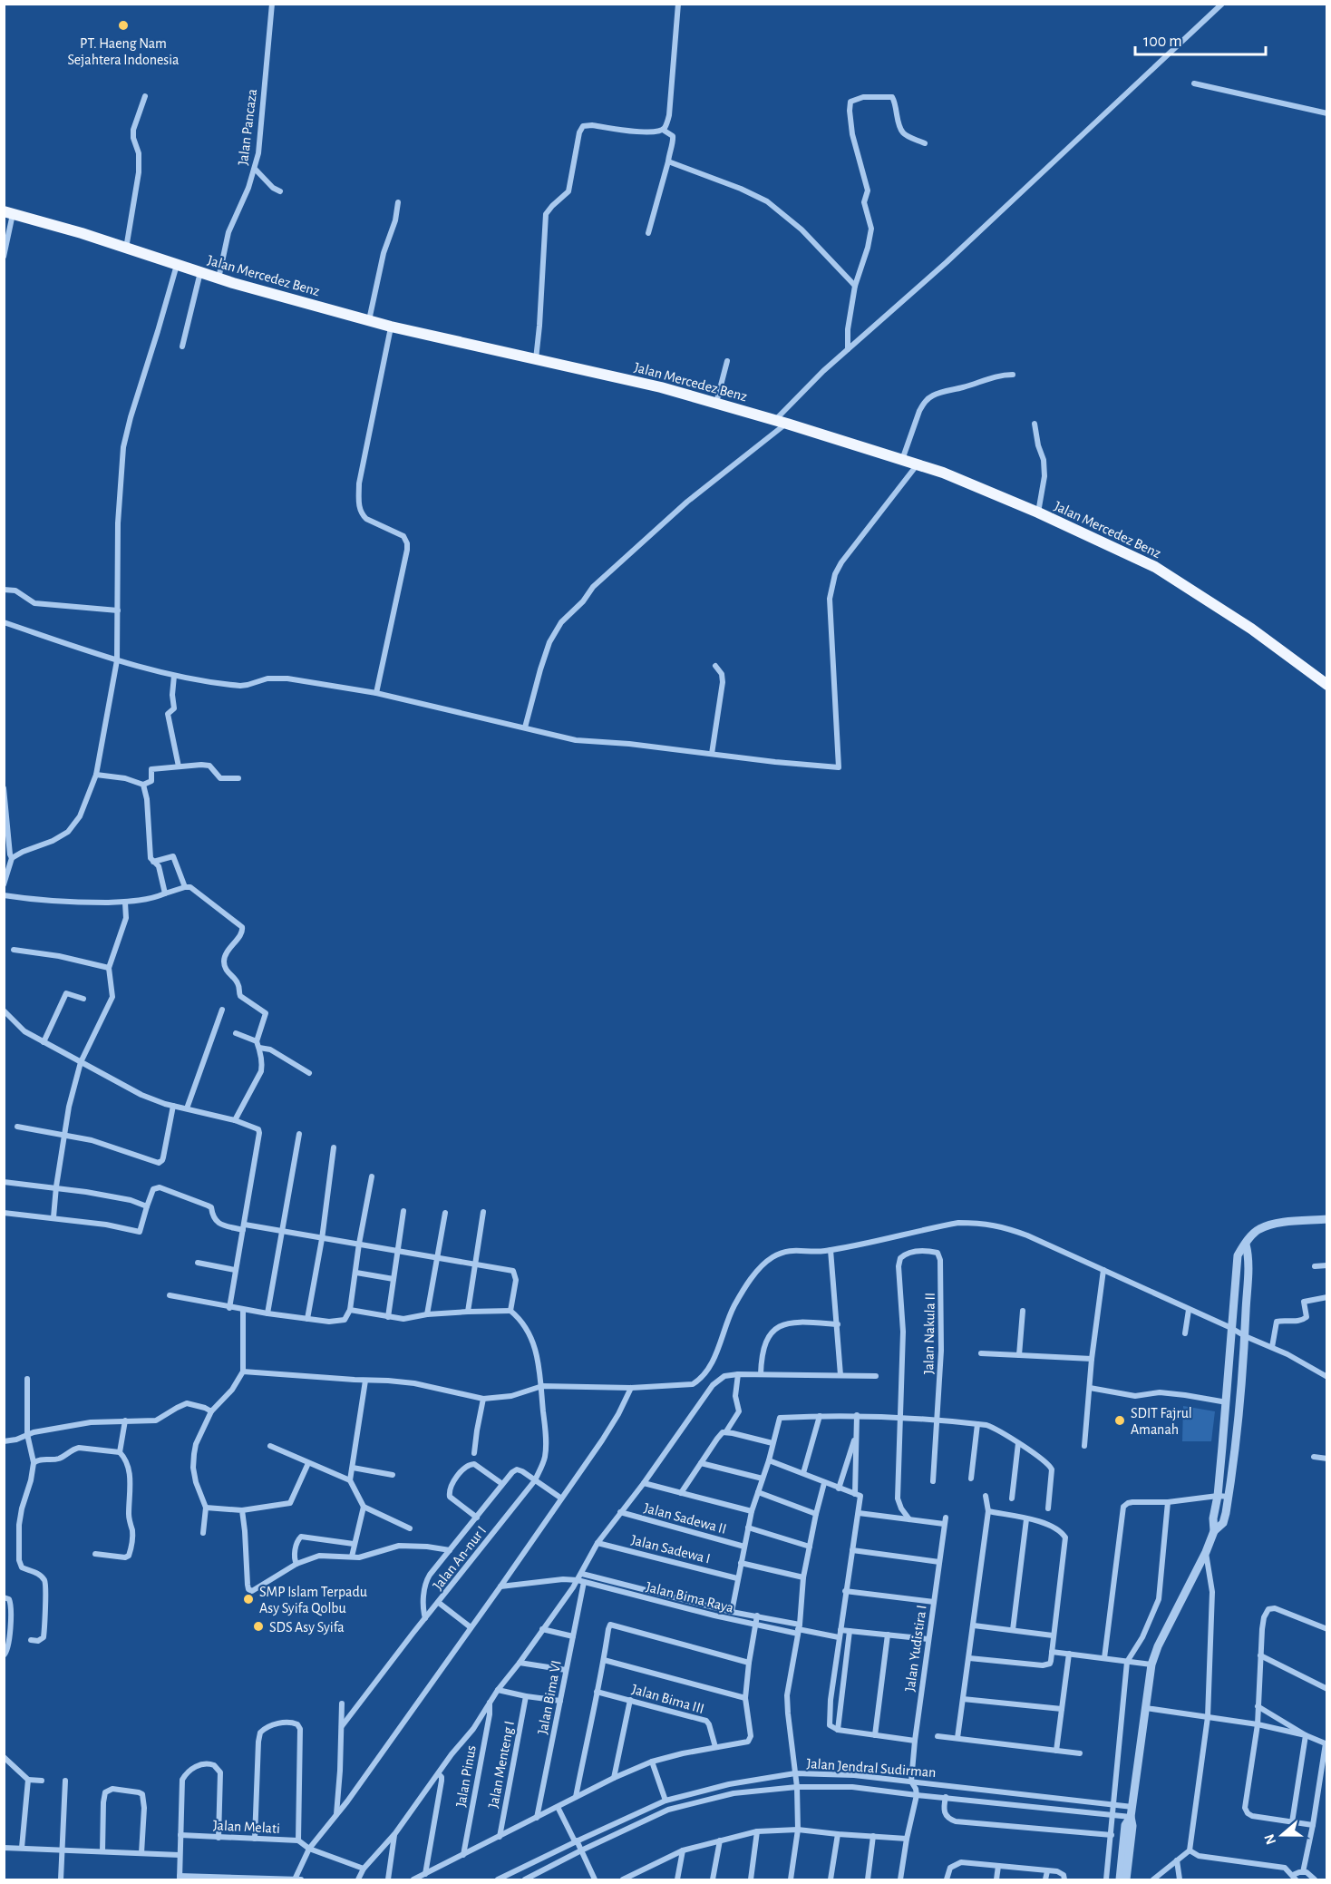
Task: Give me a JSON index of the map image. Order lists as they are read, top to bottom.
{
  "streets": {
    "main road": ["Jalan Mercedez Benz"],
    "street": [
      "Jalan Pancaza",
      "Jalan Nakula II",
      "Jalan Sadewa II",
      "Jalan Sadewa I",
      "Jalan An-nur I",
      "Jalan Bima Raya",
      "Jalan Yudistira I",
      "Jalan Bima VI",
      "Jalan Bima III",
      "Jalan Menteng I",
      "Jalan Jendral Sudirman",
      "Jalan Pinus",
      "Jalan Melati"
    ]
  },
  "crossings": [
    ["Jalan Pancaza", "Jalan Mercedez Benz"],
    ["Jalan Bima Raya", "Jalan Bima VI"],
    ["Jalan Yudistira I", "Jalan Jendral Sudirman"]
  ],
  "places": [
    "PT. Haeng Nam Sejahtera Indonesia",
    "SDIT Fajrul Amanah",
    "SMP Islam Terpadu Asy Syifa Qolbu",
    "SDS Asy Syifa"
  ],
  "scale_bar": "100 m",
  "north": "left"
}
